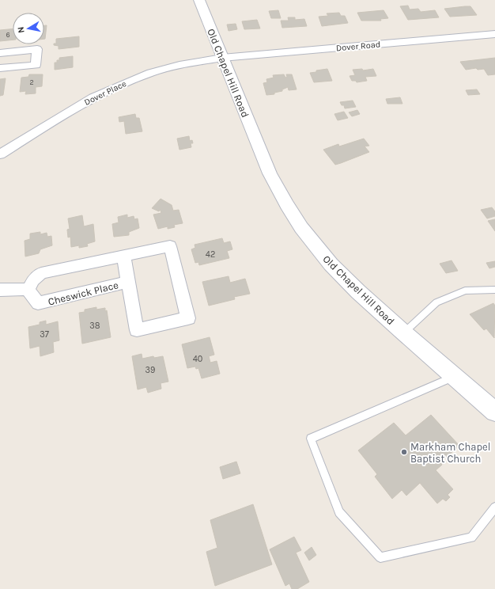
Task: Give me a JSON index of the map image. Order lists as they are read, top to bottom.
{
  "streets": {
    "street": [
      "Dover Road",
      "Old Chapel Hill Road",
      "Dover Place",
      "Cheswick Place"
    ]
  },
  "crossings": [
    ["Dover Road", "Old Chapel Hill Road"],
    ["Dover Road", "Dover Place"],
    ["Old Chapel Hill Road", "Dover Place"]
  ],
  "places": ["Markham Chapel Baptist Church"],
  "house_numbers": [
    "6",
    "2",
    "42",
    "38",
    "37",
    "40",
    "39"
  ],
  "north": "left"
}
